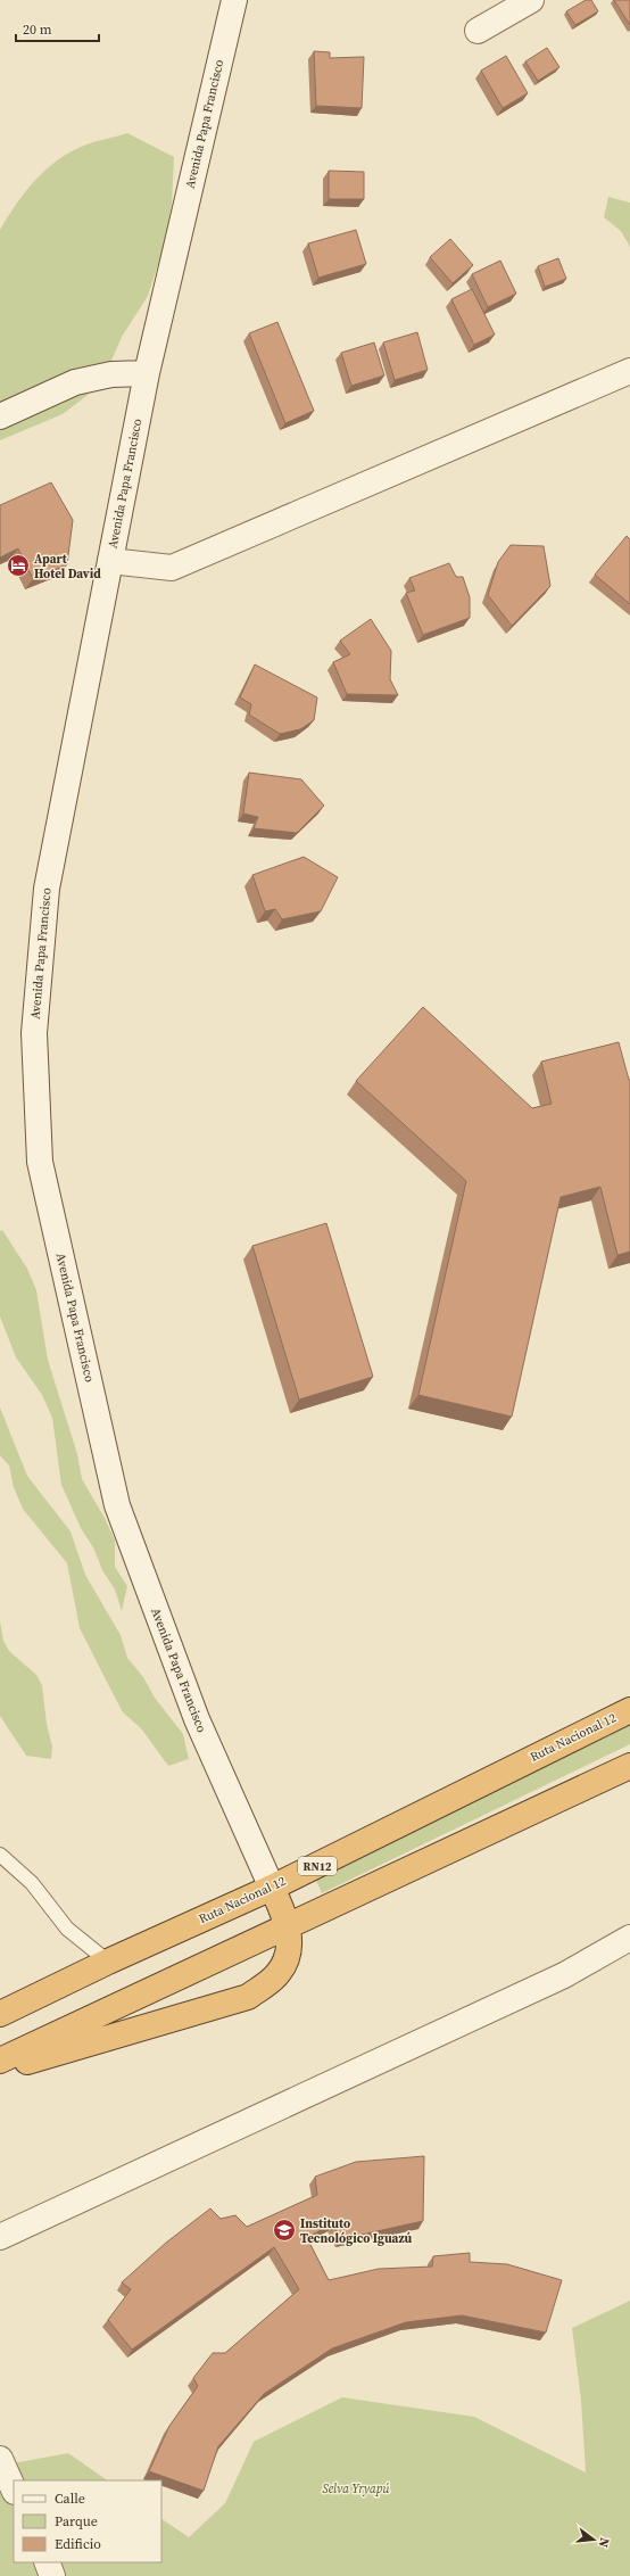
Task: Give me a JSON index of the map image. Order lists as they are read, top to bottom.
{
  "streets": {
    "highway": ["Ruta Nacional 12", "RN12"],
    "main road": ["Avenida Papa Francisco"]
  },
  "crossings": [
    ["Avenida Papa Francisco", "Ruta Nacional 12"]
  ],
  "parks": ["Selva Yryapú"],
  "places": {
    "hotel": ["Apart Hotel David"],
    "school or university": ["Instituto Tecnológico Iguazú"]
  },
  "legend": ["Calle", "Parque", "Edificio"],
  "scale_bar": "20 m",
  "north": "right"
}
